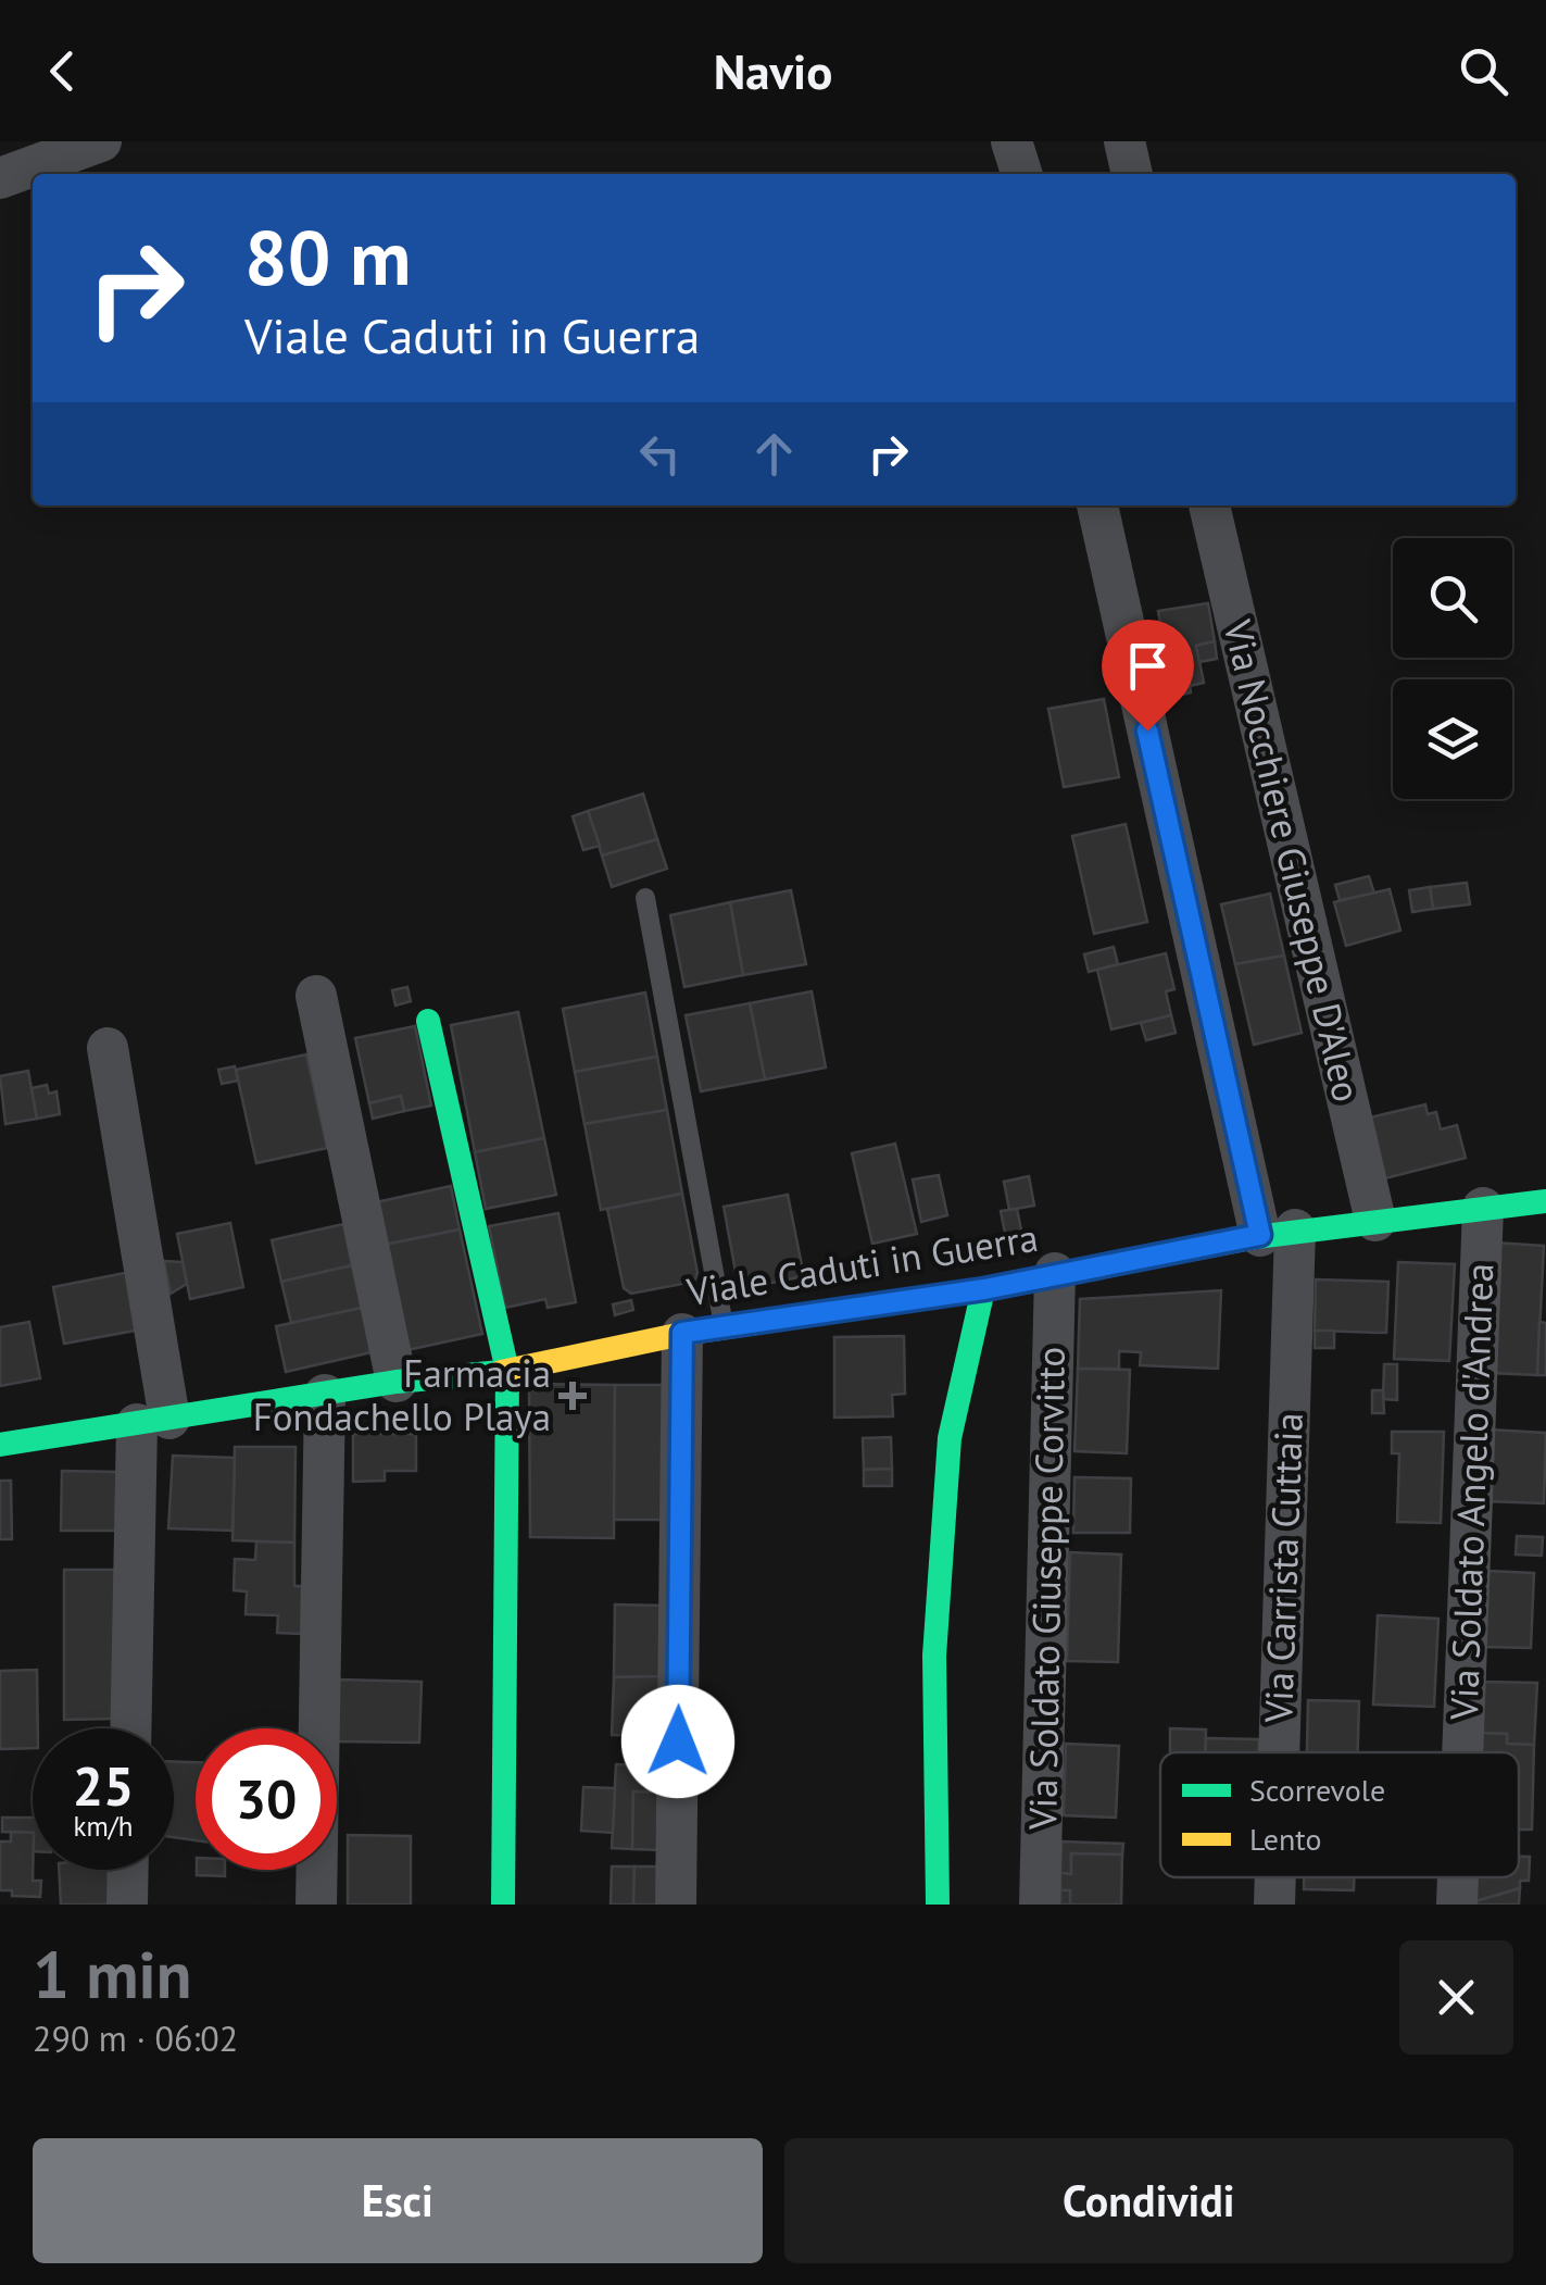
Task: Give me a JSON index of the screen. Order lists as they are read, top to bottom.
{
  "streets": {
    "street": [
      "Via Nocchiere Giuseppe D'Aleo",
      "Viale Caduti in Guerra",
      "Via Soldato Angelo d'Andrea",
      "Via Carrista Cuttaia",
      "Via Soldato Giuseppe Corvitto"
    ]
  },
  "crossings": [
    ["Via Nocchiere Giuseppe D'Aleo", "Viale Caduti in Guerra"],
    ["Viale Caduti in Guerra", "Via Soldato Angelo d'Andrea"],
    ["Viale Caduti in Guerra", "Via Carrista Cuttaia"],
    ["Viale Caduti in Guerra", "Via Soldato Giuseppe Corvitto"]
  ],
  "places": {
    "health": ["Farmacia Fondachello Playa"]
  },
  "legend": ["Scorrevole", "Lento"],
  "page": {
    "header": "Navio",
    "turn": ["80 m", "Viale Caduti in Guerra"],
    "speed": "25 km/h",
    "limit": "30",
    "heading": ["1 min", "290 m · 06:02"],
    "buttons": ["Esci", "Condividi"]
  }
}
